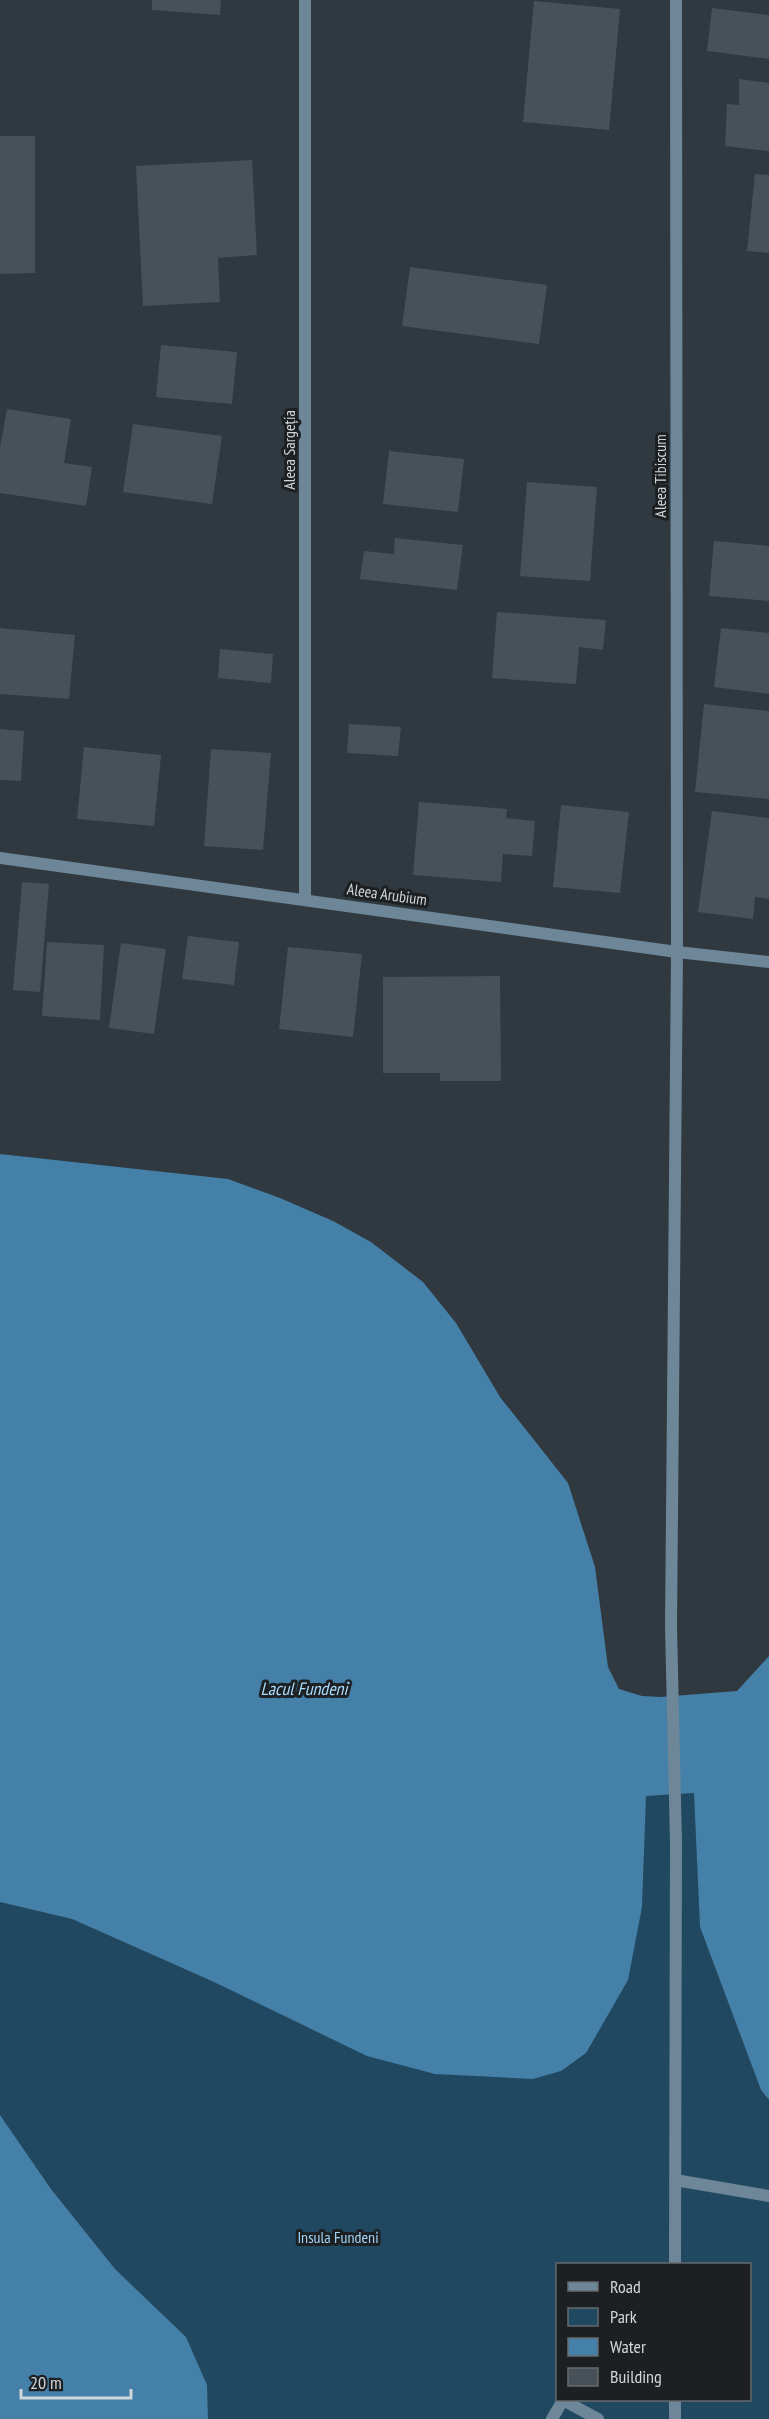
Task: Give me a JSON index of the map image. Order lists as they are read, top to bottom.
{
  "streets": {
    "street": ["Aleea Sargeția", "Aleea Tibiscum", "Aleea Arubium"]
  },
  "crossings": [
    ["Aleea Sargeția", "Aleea Arubium"],
    ["Aleea Tibiscum", "Aleea Arubium"]
  ],
  "water": ["Lacul Fundeni"],
  "parks": ["Insula Fundeni"],
  "legend": [
    "Road",
    "Park",
    "Water",
    "Building"
  ],
  "scale_bar": "20 m"
}
